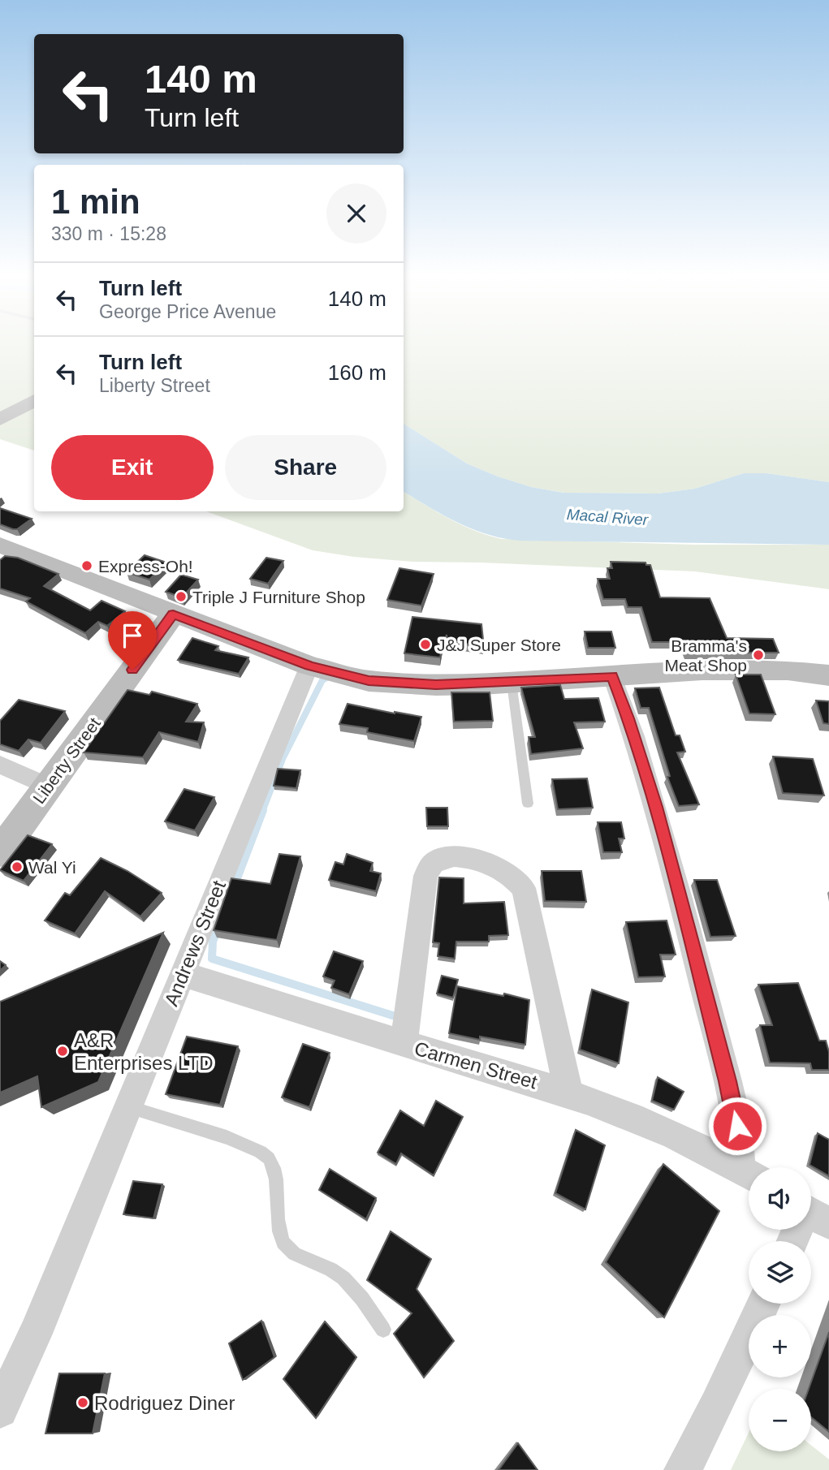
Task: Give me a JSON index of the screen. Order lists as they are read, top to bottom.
{
  "streets": {
    "main road": ["Liberty Street"],
    "street": ["Andrews Street", "Carmen Street"]
  },
  "crossings": [
    ["Andrews Street", "Carmen Street"]
  ],
  "water": ["Macal River"],
  "places": [
    "Express-Oh!",
    "Triple J Furniture Shop",
    "J&J Super Store",
    "Bramma's Meat Shop",
    "Wal Yi",
    "A&R Enterprises LTD",
    "Rodriguez Diner"
  ],
  "page": {
    "turn": ["140 m", "Turn left"],
    "heading": ["1 min", "330 m · 15:28"],
    "list": [
      {
        "name": "Turn left",
        "note": "George Price Avenue",
        "value": "140 m"
      },
      {
        "name": "Turn left",
        "note": "Liberty Street",
        "value": "160 m"
      }
    ],
    "buttons": ["Exit", "Share"],
    "map_buttons": ["+", "−"]
  }
}
